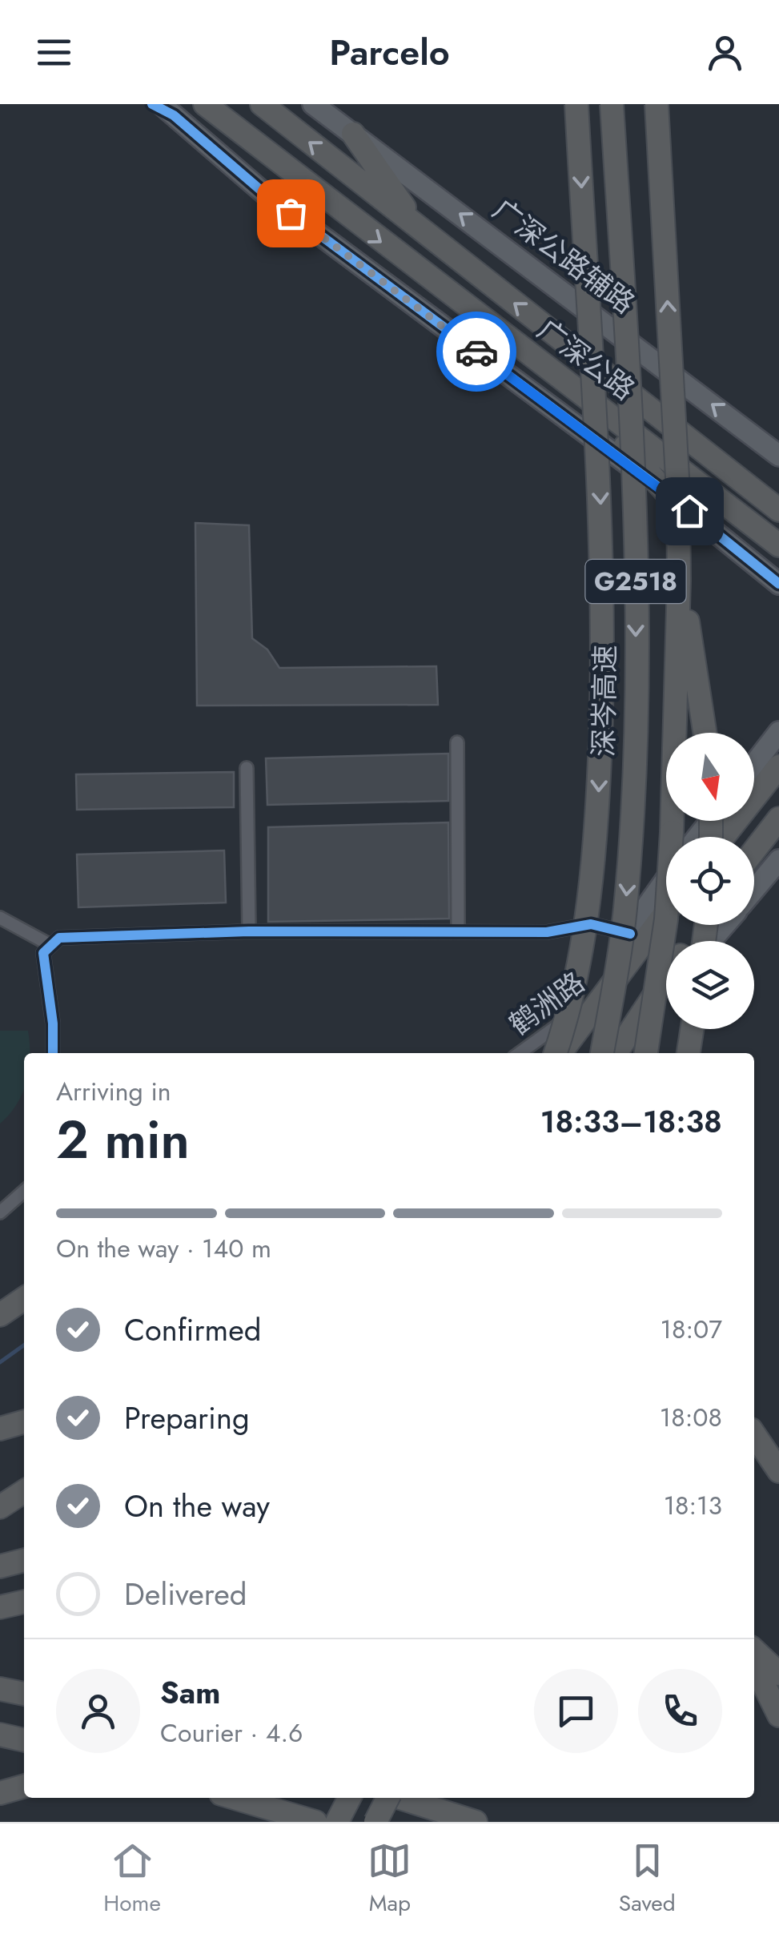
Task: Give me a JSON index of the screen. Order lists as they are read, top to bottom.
{
  "streets": {
    "highway": ["广深公路", "G2518", "深岑高速"],
    "main road": ["广深公路辅路"],
    "street": ["鹤洲路"]
  },
  "north": "bottom",
  "page": {
    "header": "Parcelo",
    "heading": ["2 min", "Arriving in", "18:33–18:38"],
    "panel": ["Sam", "Courier · 4.6"],
    "bar": "On the way · 140 m",
    "list": [
      ["Confirmed", "18:07"],
      ["Preparing", "18:08"],
      ["On the way", "18:13"],
      "Delivered"
    ],
    "tabs": ["Home", "Map", "Saved"]
  }
}
